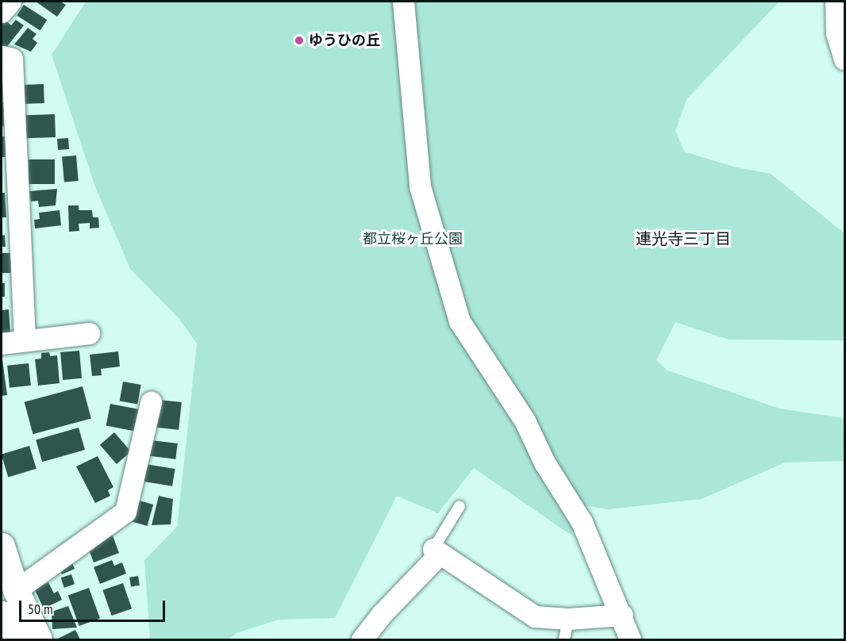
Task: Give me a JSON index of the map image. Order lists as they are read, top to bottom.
{
  "districts": ["連光寺三丁目"],
  "parks": ["都立桜ヶ丘公園"],
  "places": ["ゆうひの丘"],
  "scale_bar": "50 m"
}
